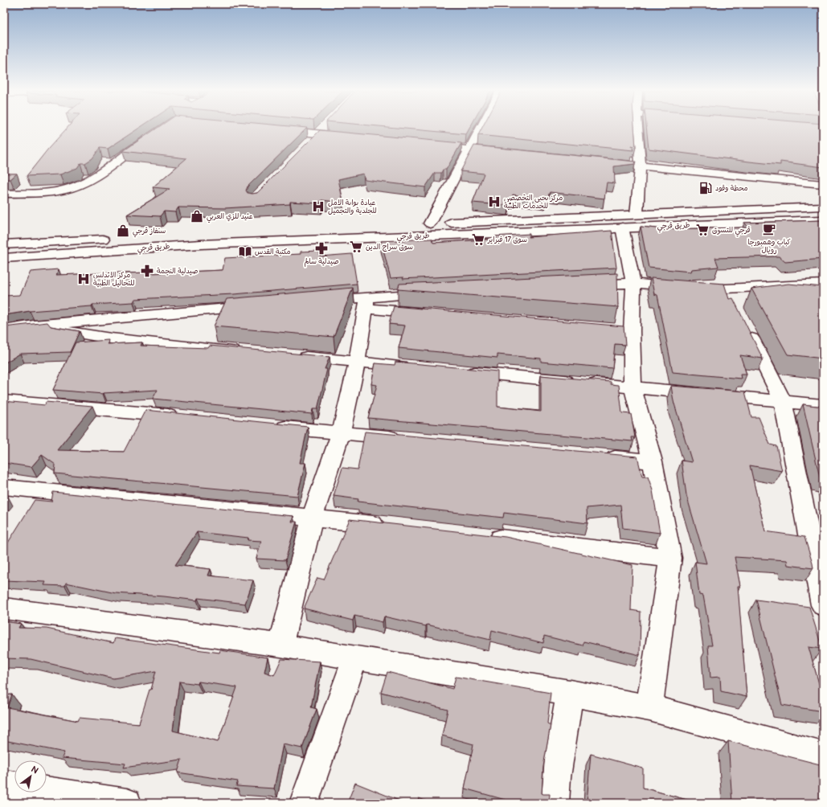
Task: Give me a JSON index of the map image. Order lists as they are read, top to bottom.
{
  "streets": {
    "main road": ["طريق قرجي"]
  },
  "places": {
    "fuel station": ["محطة وقود"],
    "hospital": ["مركز يحيى التخصصي للخدمات الطبية", "عيادة بوابة الامل للجلدية والتجميل", "مركز الاندلس للتحاليل الطبية"],
    "shop": ["عنيد للزي العربي", "سنفاز قرجي"],
    "cafe": ["كباب وهمبورجا رويال"],
    "supermarket": ["قرجي للتسوق", "سوق 17 فبراير", "سوق سراج الدين"],
    "pharmacy": ["صيدلية سالم", "صيدلية النجمة"],
    "library": ["مكتبة القدس"]
  },
  "north": "top right"
}
